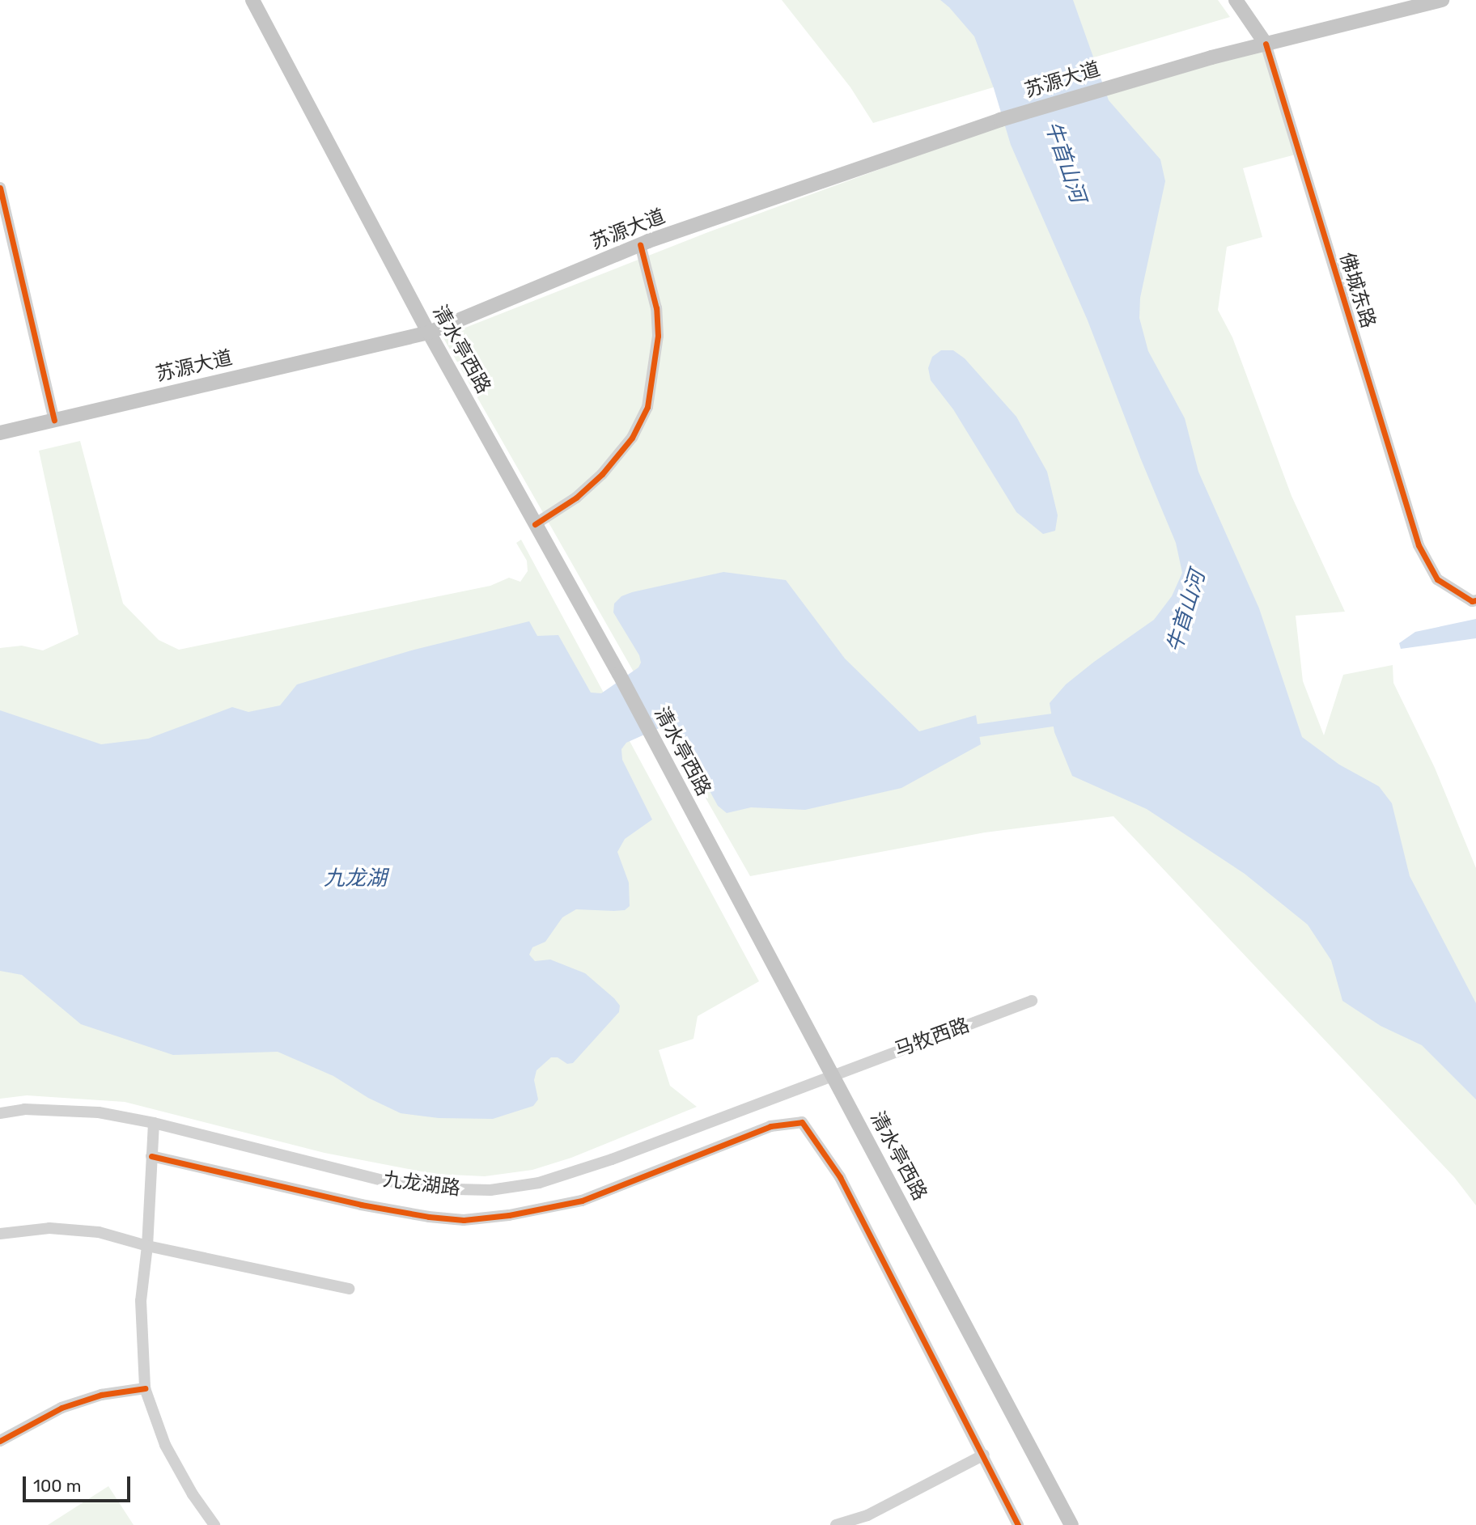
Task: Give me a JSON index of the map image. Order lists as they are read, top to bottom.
{
  "streets": {
    "main road": ["苏源大道", "清水亭西路"],
    "street": ["佛城东路", "马牧西路", "九龙湖路"]
  },
  "crossings": [
    ["苏源大道", "佛城东路"],
    ["苏源大道", "清水亭西路"],
    ["清水亭西路", "马牧西路"],
    ["清水亭西路", "九龙湖路"],
    ["马牧西路", "九龙湖路"]
  ],
  "water": ["牛首山河", "九龙湖"],
  "scale_bar": "100 m"
}
